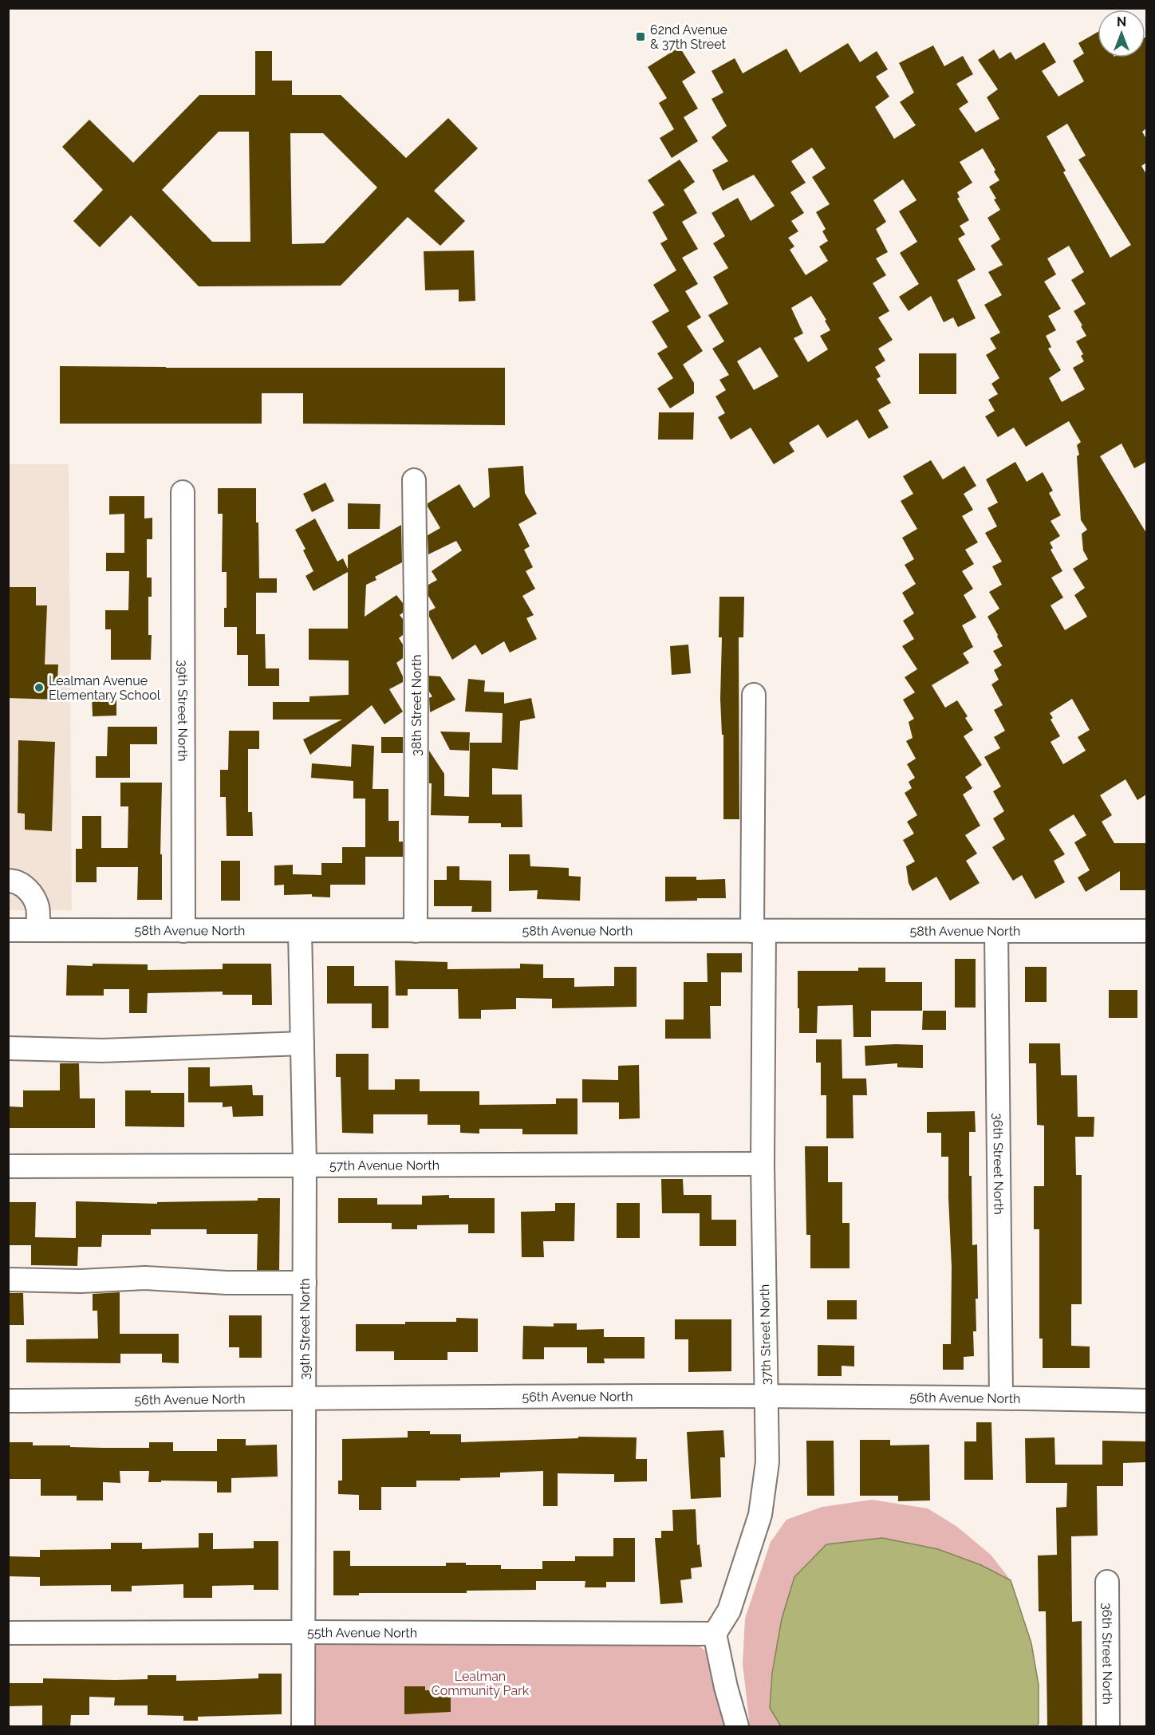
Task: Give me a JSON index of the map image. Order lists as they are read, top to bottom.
{
  "streets": {
    "street": [
      "38th Street North",
      "39th Street North",
      "58th Avenue North",
      "36th Street North",
      "57th Avenue North",
      "37th Street North",
      "56th Avenue North",
      "55th Avenue North"
    ]
  },
  "crossings": [
    ["38th Street North", "58th Avenue North"],
    ["39th Street North", "58th Avenue North"],
    ["39th Street North", "57th Avenue North"],
    ["39th Street North", "56th Avenue North"],
    ["39th Street North", "55th Avenue North"],
    ["58th Avenue North", "36th Street North"],
    ["58th Avenue North", "37th Street North"],
    ["36th Street North", "56th Avenue North"],
    ["57th Avenue North", "37th Street North"],
    ["37th Street North", "56th Avenue North"],
    ["37th Street North", "55th Avenue North"]
  ],
  "parks": ["Lealman Community Park"],
  "places": {
    "transit": ["62nd Avenue & 37th Street"],
    "other": ["Lealman Avenue Elementary School"]
  },
  "north": "top"
}
